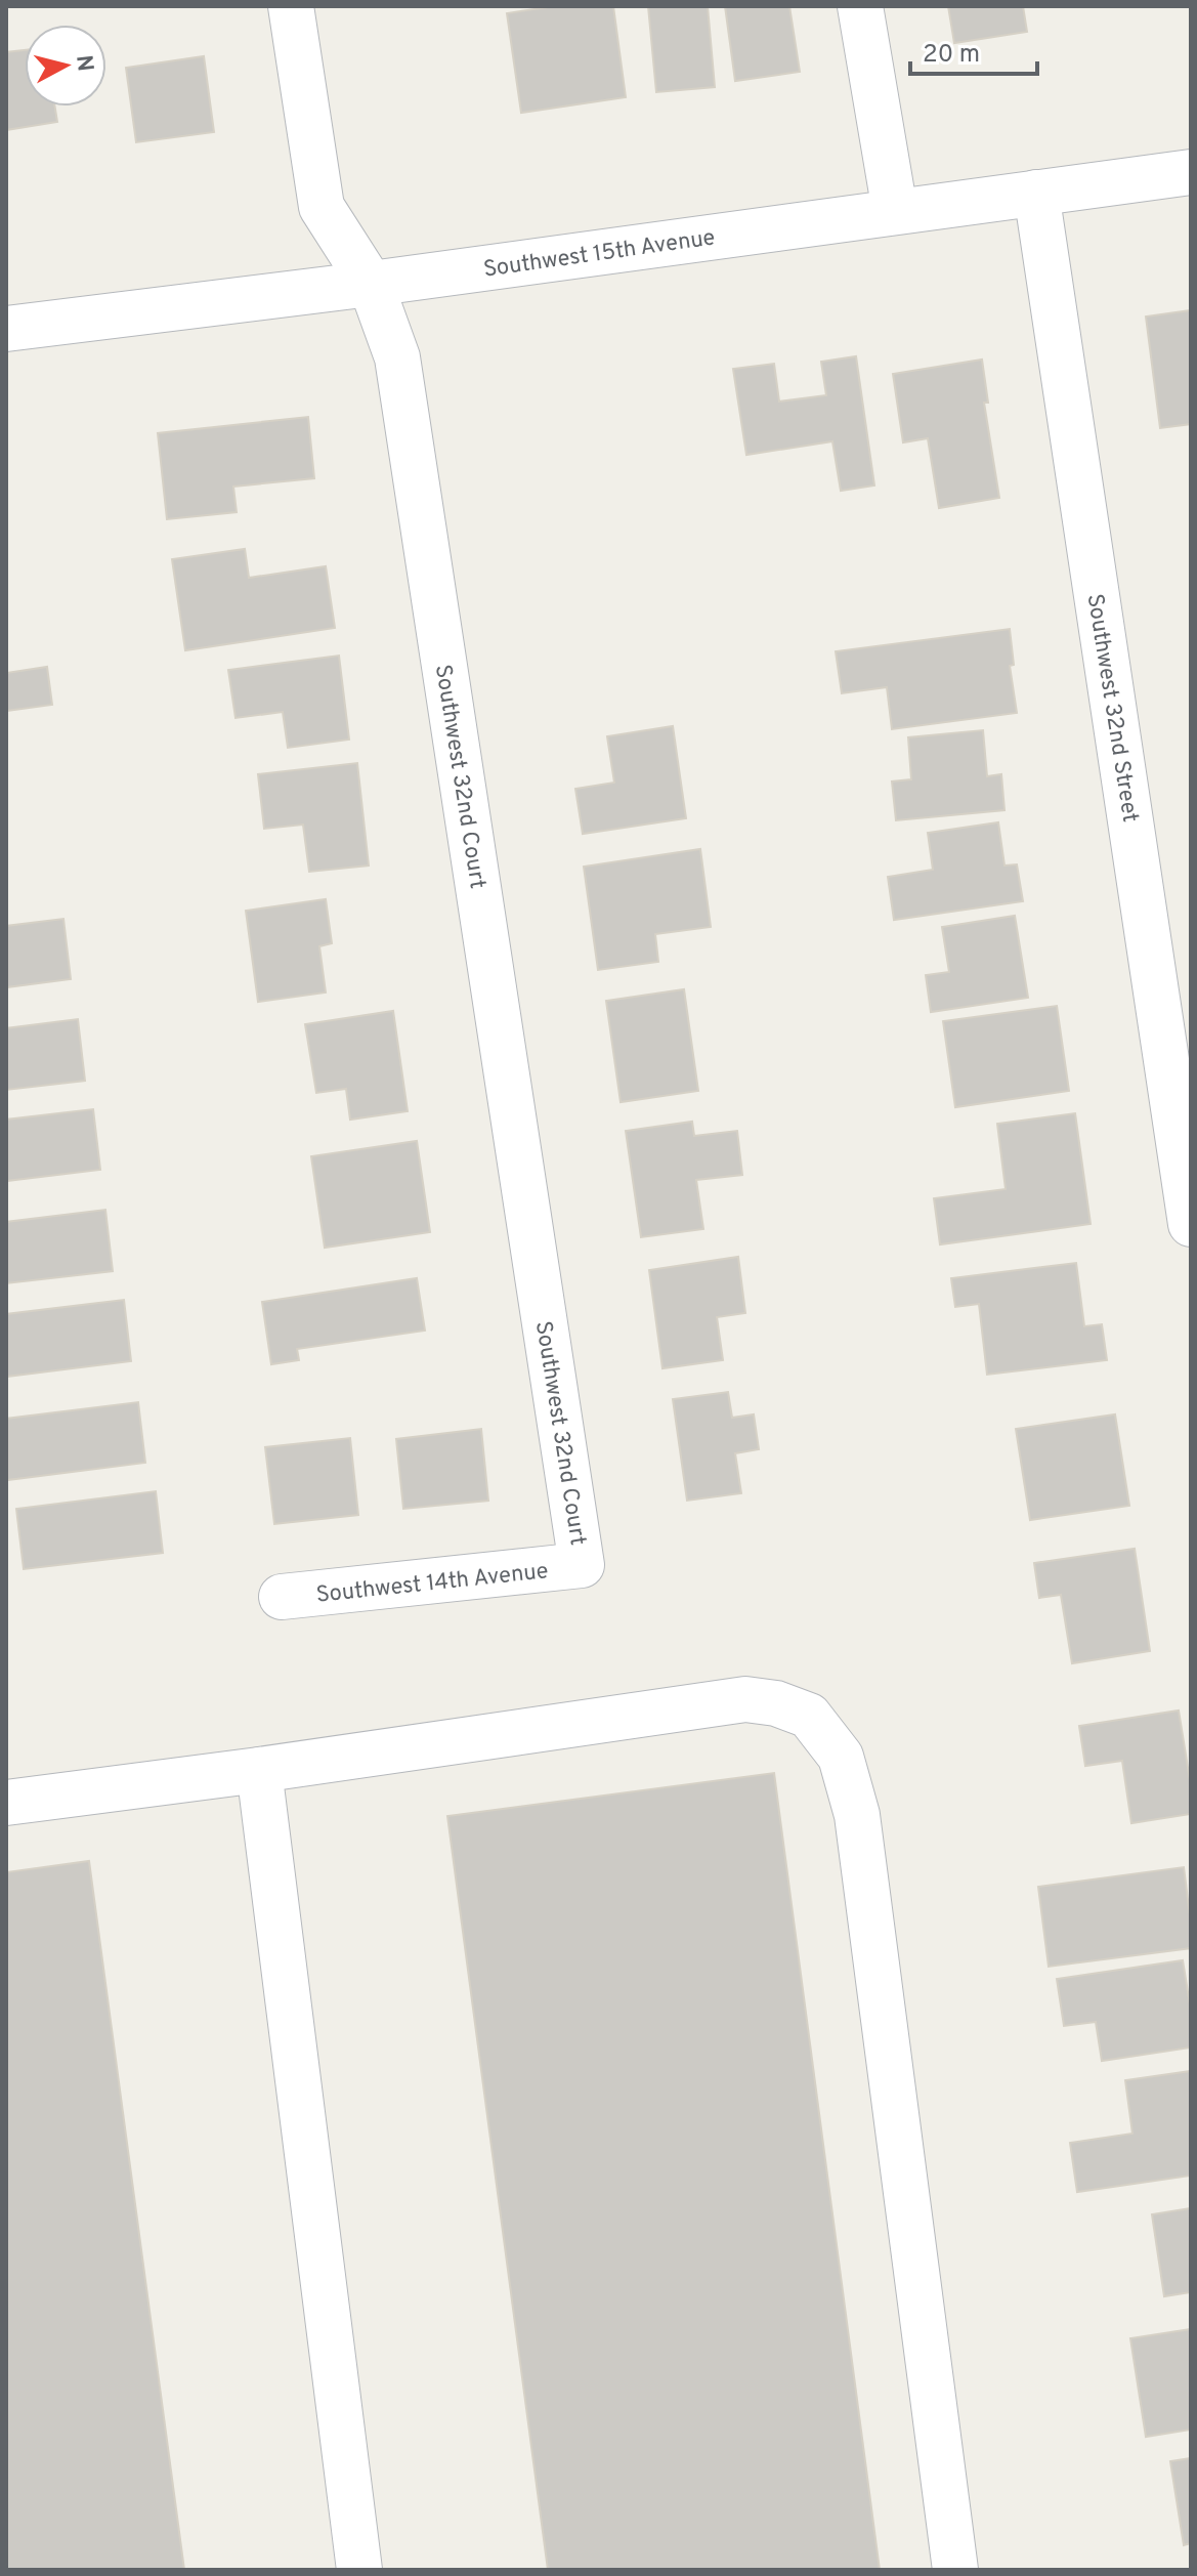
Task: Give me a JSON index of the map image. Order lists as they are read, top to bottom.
{
  "streets": {
    "street": [
      "Southwest 15th Avenue",
      "Southwest 32nd Street",
      "Southwest 32nd Court",
      "Southwest 14th Avenue"
    ]
  },
  "crossings": [
    ["Southwest 15th Avenue", "Southwest 32nd Street"],
    ["Southwest 15th Avenue", "Southwest 32nd Court"],
    ["Southwest 32nd Court", "Southwest 14th Avenue"]
  ],
  "scale_bar": "20 m",
  "north": "right"
}
